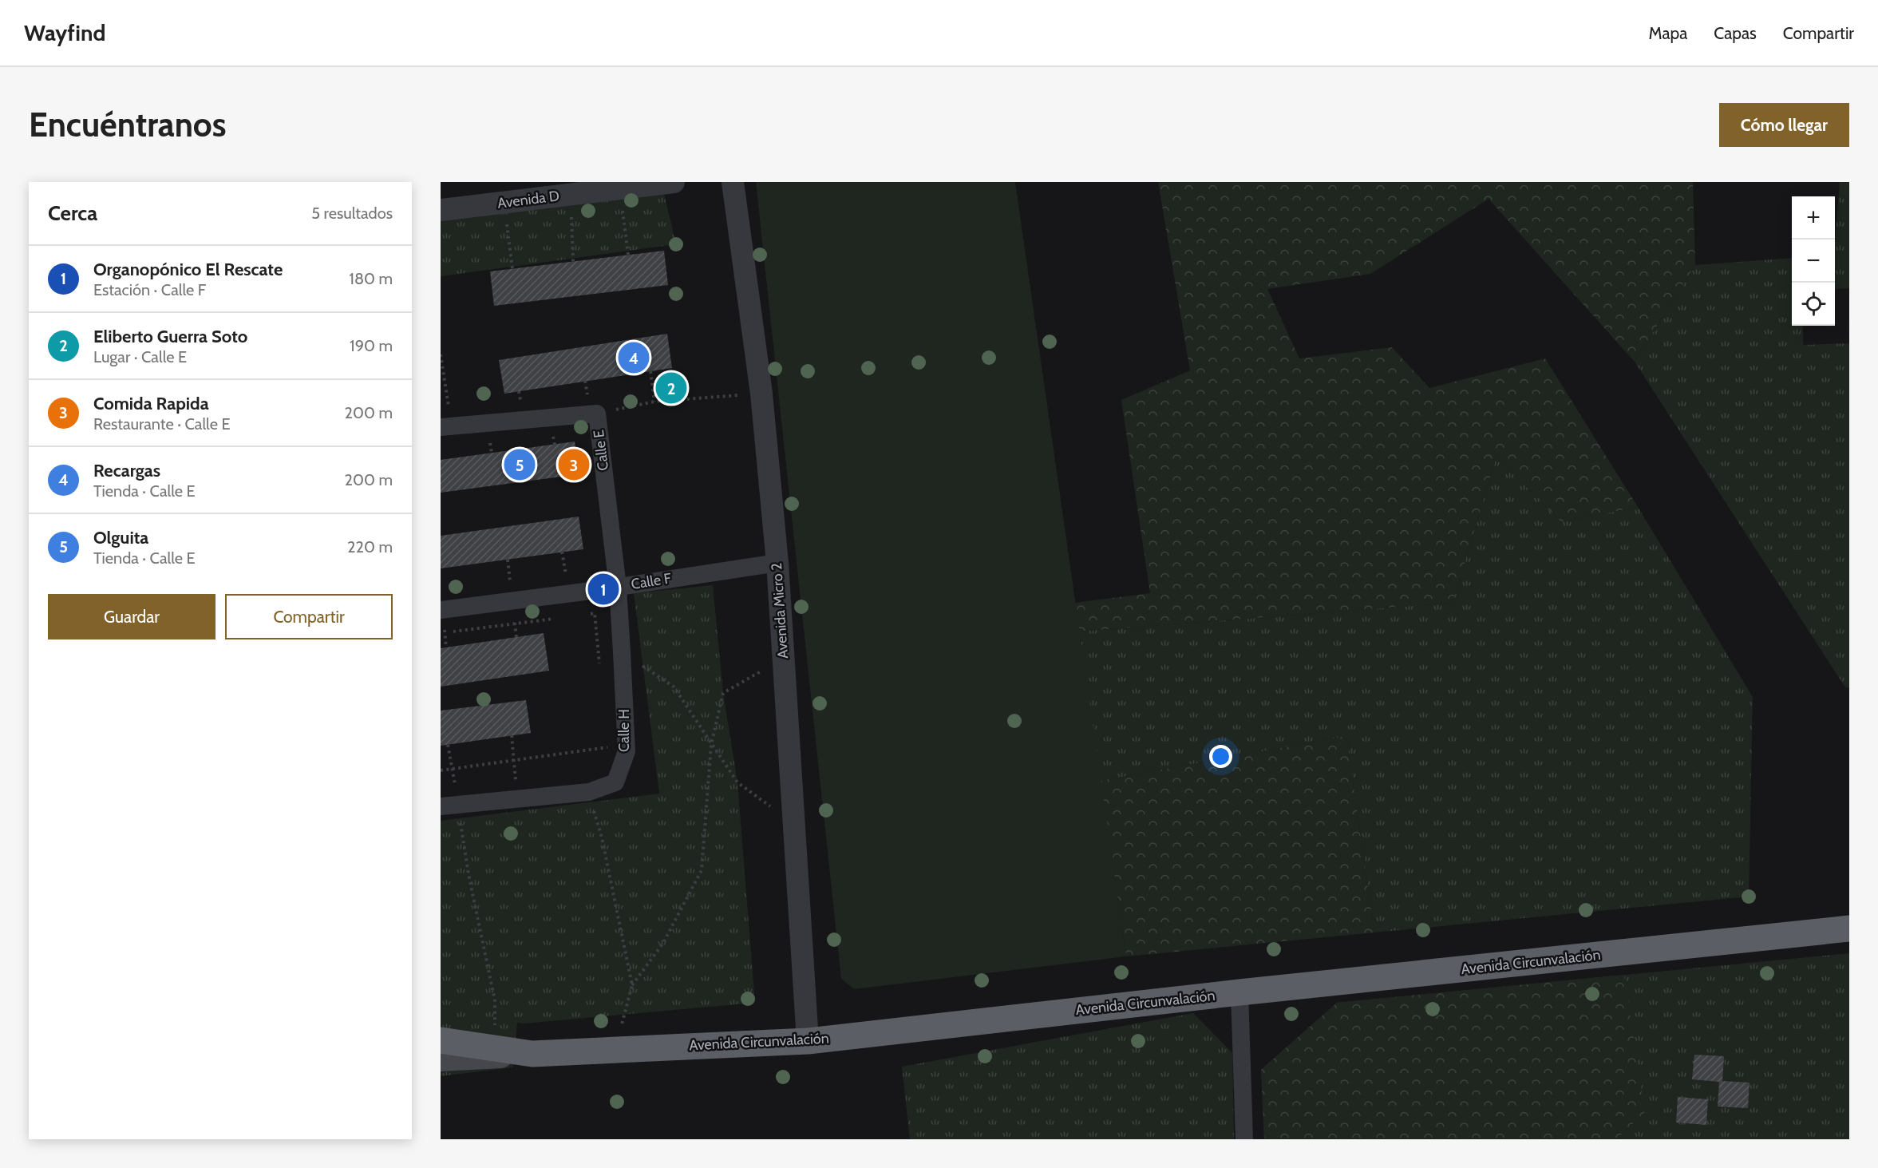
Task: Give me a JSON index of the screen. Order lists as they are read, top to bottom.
{
  "streets": {
    "highway": ["Avenida Circunvalación"],
    "street": [
      "Avenida D",
      "Calle E",
      "Calle F",
      "Avenida Micro 2",
      "Calle H"
    ]
  },
  "crossings": [
    ["Calle E", "Calle F"],
    ["Calle E", "Calle H"],
    ["Calle F", "Avenida Micro 2"],
    ["Calle F", "Calle H"],
    ["Avenida Micro 2", "Avenida Circunvalación"]
  ],
  "page": {
    "header": "Wayfind",
    "nav": ["Mapa", "Capas", "Compartir"],
    "buttons": [
      "Cómo llegar",
      ["Guardar", "Compartir"]
    ],
    "title": "Encuéntranos",
    "heading": ["Cerca", "5 resultados"],
    "map_buttons": ["+", "−"],
    "list": [
      {
        "mark": "1",
        "name": "Organopónico El Rescate",
        "note": "Estación · Calle F",
        "value": "180 m"
      },
      {
        "mark": "2",
        "name": "Eliberto Guerra Soto",
        "note": "Lugar · Calle E",
        "value": "190 m"
      },
      {
        "mark": "3",
        "name": "Comida Rapida",
        "note": "Restaurante · Calle E",
        "value": "200 m"
      },
      {
        "mark": "4",
        "name": "Recargas",
        "note": "Tienda · Calle E",
        "value": "200 m"
      },
      {
        "mark": "5",
        "name": "Olguita",
        "note": "Tienda · Calle E",
        "value": "220 m"
      }
    ],
    "pins": [
      "4",
      "2",
      "3",
      "5",
      "1"
    ]
  }
}
